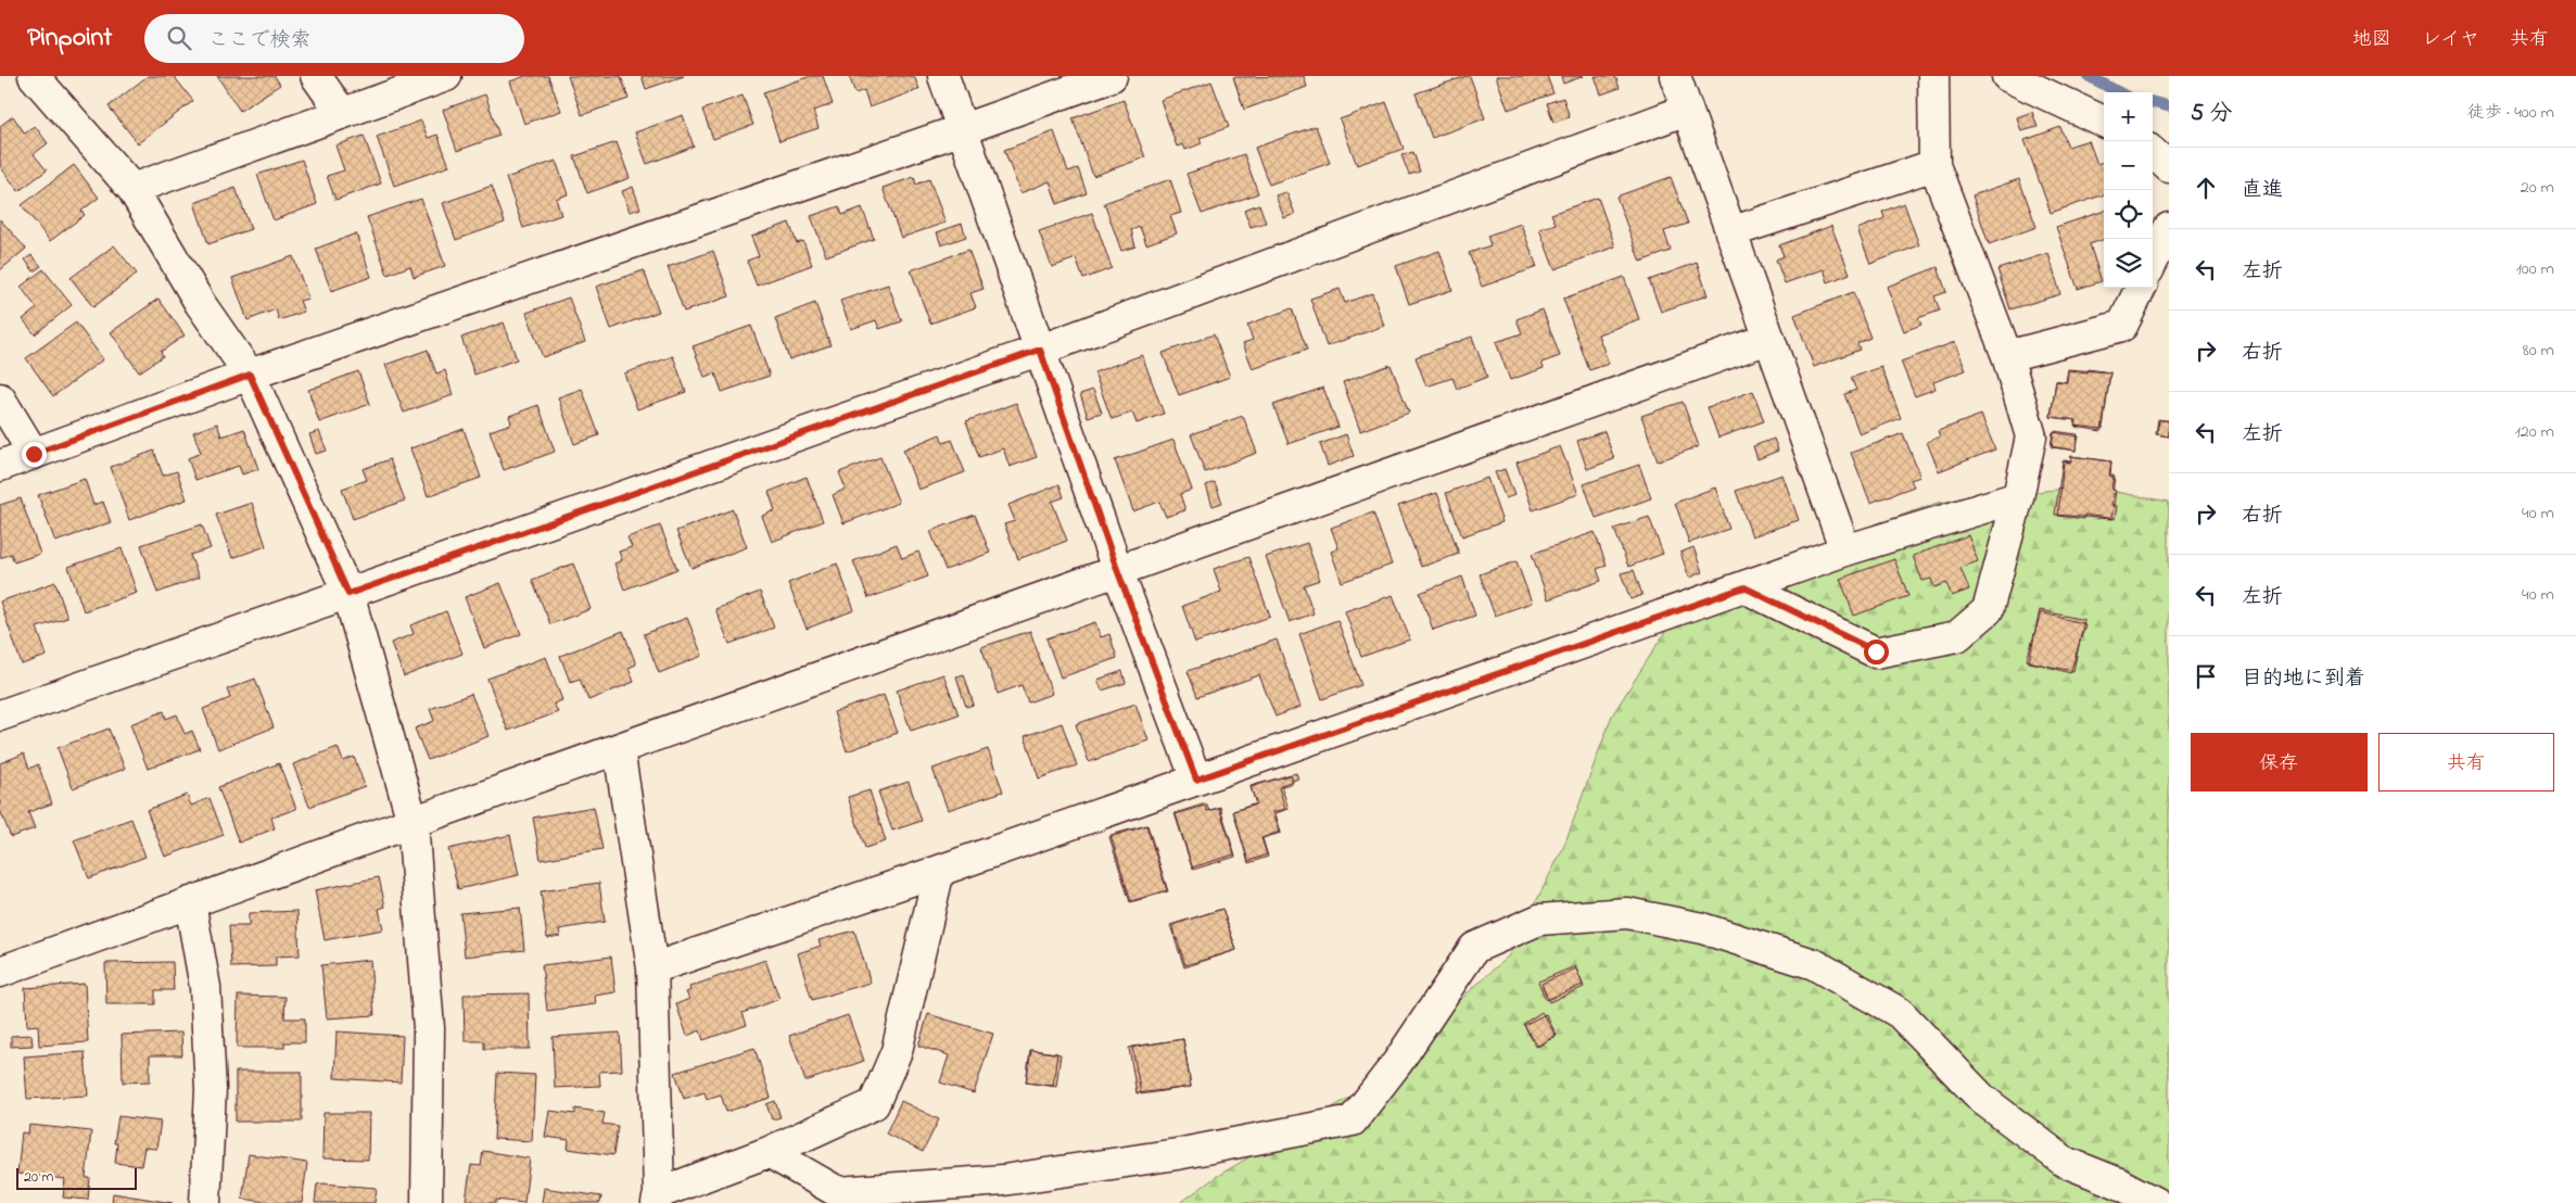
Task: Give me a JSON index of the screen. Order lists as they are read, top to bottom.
{
  "scale_bar": "20 m",
  "page": {
    "header": "Pinpoint",
    "search": "ここで検索",
    "nav": ["地図", "レイヤ", "共有"],
    "heading": ["5 分", "徒歩 · 400 m"],
    "map_buttons": ["+", "−"],
    "list": [
      ["直進", "20 m"],
      ["左折", "100 m"],
      ["右折", "80 m"],
      ["左折", "120 m"],
      ["右折", "40 m"],
      ["左折", "40 m"],
      "目的地に到着"
    ],
    "buttons": ["保存", "共有"],
    "scale": "20 m"
  }
}
